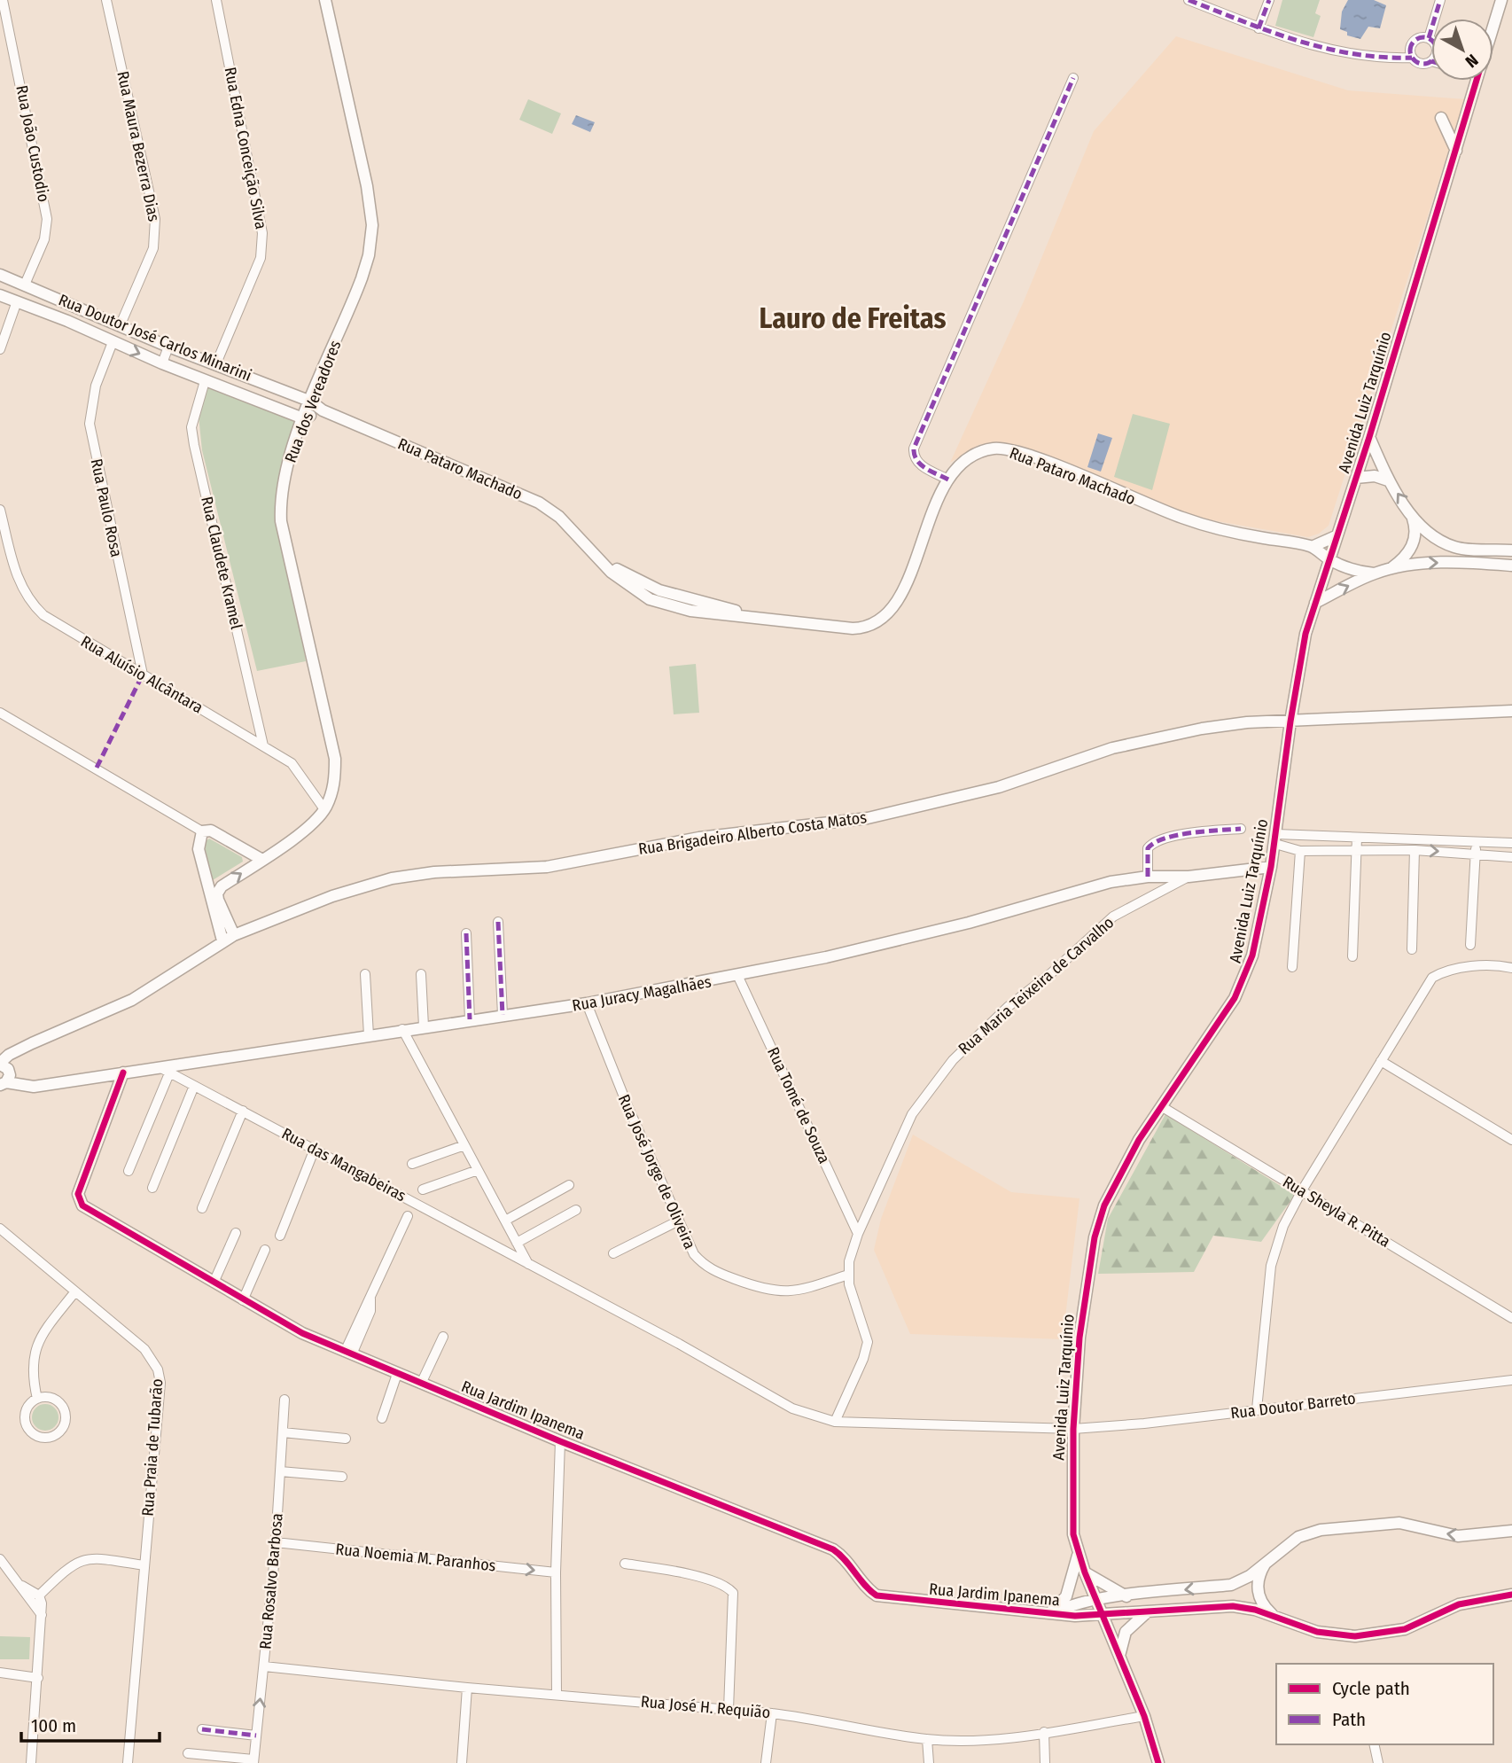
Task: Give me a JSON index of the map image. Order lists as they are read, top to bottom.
{
  "streets": {
    "street": [
      "Rua João Custodio",
      "Rua Maura Bezerra Dias",
      "Rua Edna Conceição Silva",
      "Rua Doutor José Carlos Minarini",
      "Rua dos Vereadores",
      "Avenida Luiz Tarquínio",
      "Rua Pataro Machado",
      "Rua Paulo Rosa",
      "Rua Claudete Kramel",
      "Rua Aluísio Alcântara",
      "Rua Brigadeiro Alberto Costa Matos",
      "Rua Maria Teixeira de Carvalho",
      "Rua Juracy Magalhães",
      "Rua Tomé de Souza",
      "Rua das Mangabeiras",
      "Rua José Jorge de Oliveira",
      "Rua Sheyla R. Pitta",
      "Rua Doutor Barreto",
      "Rua Jardim Ipanema",
      "Rua Praia de Tubarão",
      "Rua Noemia M. Paranhos",
      "Rua Rosalvo Barbosa",
      "Rua José H. Requião"
    ]
  },
  "crossings": [
    ["Rua João Custodio", "Rua Doutor José Carlos Minarini"],
    ["Rua Maura Bezerra Dias", "Rua Doutor José Carlos Minarini"],
    ["Rua Edna Conceição Silva", "Rua Doutor José Carlos Minarini"],
    ["Rua Doutor José Carlos Minarini", "Rua dos Vereadores"],
    ["Rua Doutor José Carlos Minarini", "Rua Pataro Machado"],
    ["Rua Doutor José Carlos Minarini", "Rua Paulo Rosa"],
    ["Rua Doutor José Carlos Minarini", "Rua Claudete Kramel"],
    ["Rua dos Vereadores", "Rua Pataro Machado"],
    ["Rua dos Vereadores", "Rua Aluísio Alcântara"],
    ["Rua dos Vereadores", "Rua Brigadeiro Alberto Costa Matos"],
    ["Avenida Luiz Tarquínio", "Rua Pataro Machado"],
    ["Avenida Luiz Tarquínio", "Rua Brigadeiro Alberto Costa Matos"],
    ["Avenida Luiz Tarquínio", "Rua Juracy Magalhães"],
    ["Avenida Luiz Tarquínio", "Rua Sheyla R. Pitta"],
    ["Avenida Luiz Tarquínio", "Rua Doutor Barreto"],
    ["Avenida Luiz Tarquínio", "Rua Jardim Ipanema"],
    ["Avenida Luiz Tarquínio", "Rua José H. Requião"],
    ["Rua Paulo Rosa", "Rua Aluísio Alcântara"],
    ["Rua Claudete Kramel", "Rua Aluísio Alcântara"],
    ["Rua Brigadeiro Alberto Costa Matos", "Rua Juracy Magalhães"],
    ["Rua Maria Teixeira de Carvalho", "Rua Juracy Magalhães"],
    ["Rua Maria Teixeira de Carvalho", "Rua Tomé de Souza"],
    ["Rua Maria Teixeira de Carvalho", "Rua das Mangabeiras"],
    ["Rua Maria Teixeira de Carvalho", "Rua José Jorge de Oliveira"],
    ["Rua Juracy Magalhães", "Rua Tomé de Souza"],
    ["Rua Juracy Magalhães", "Rua das Mangabeiras"],
    ["Rua Juracy Magalhães", "Rua José Jorge de Oliveira"],
    ["Rua Juracy Magalhães", "Rua Jardim Ipanema"],
    ["Rua Noemia M. Paranhos", "Rua Rosalvo Barbosa"],
    ["Rua Rosalvo Barbosa", "Rua José H. Requião"]
  ],
  "one_way": ["Rua Noemia M. Paranhos"],
  "districts": ["Lauro de Freitas"],
  "legend": ["Cycle path", "Path"],
  "scale_bar": "100 m",
  "north": "bottom right"
}
